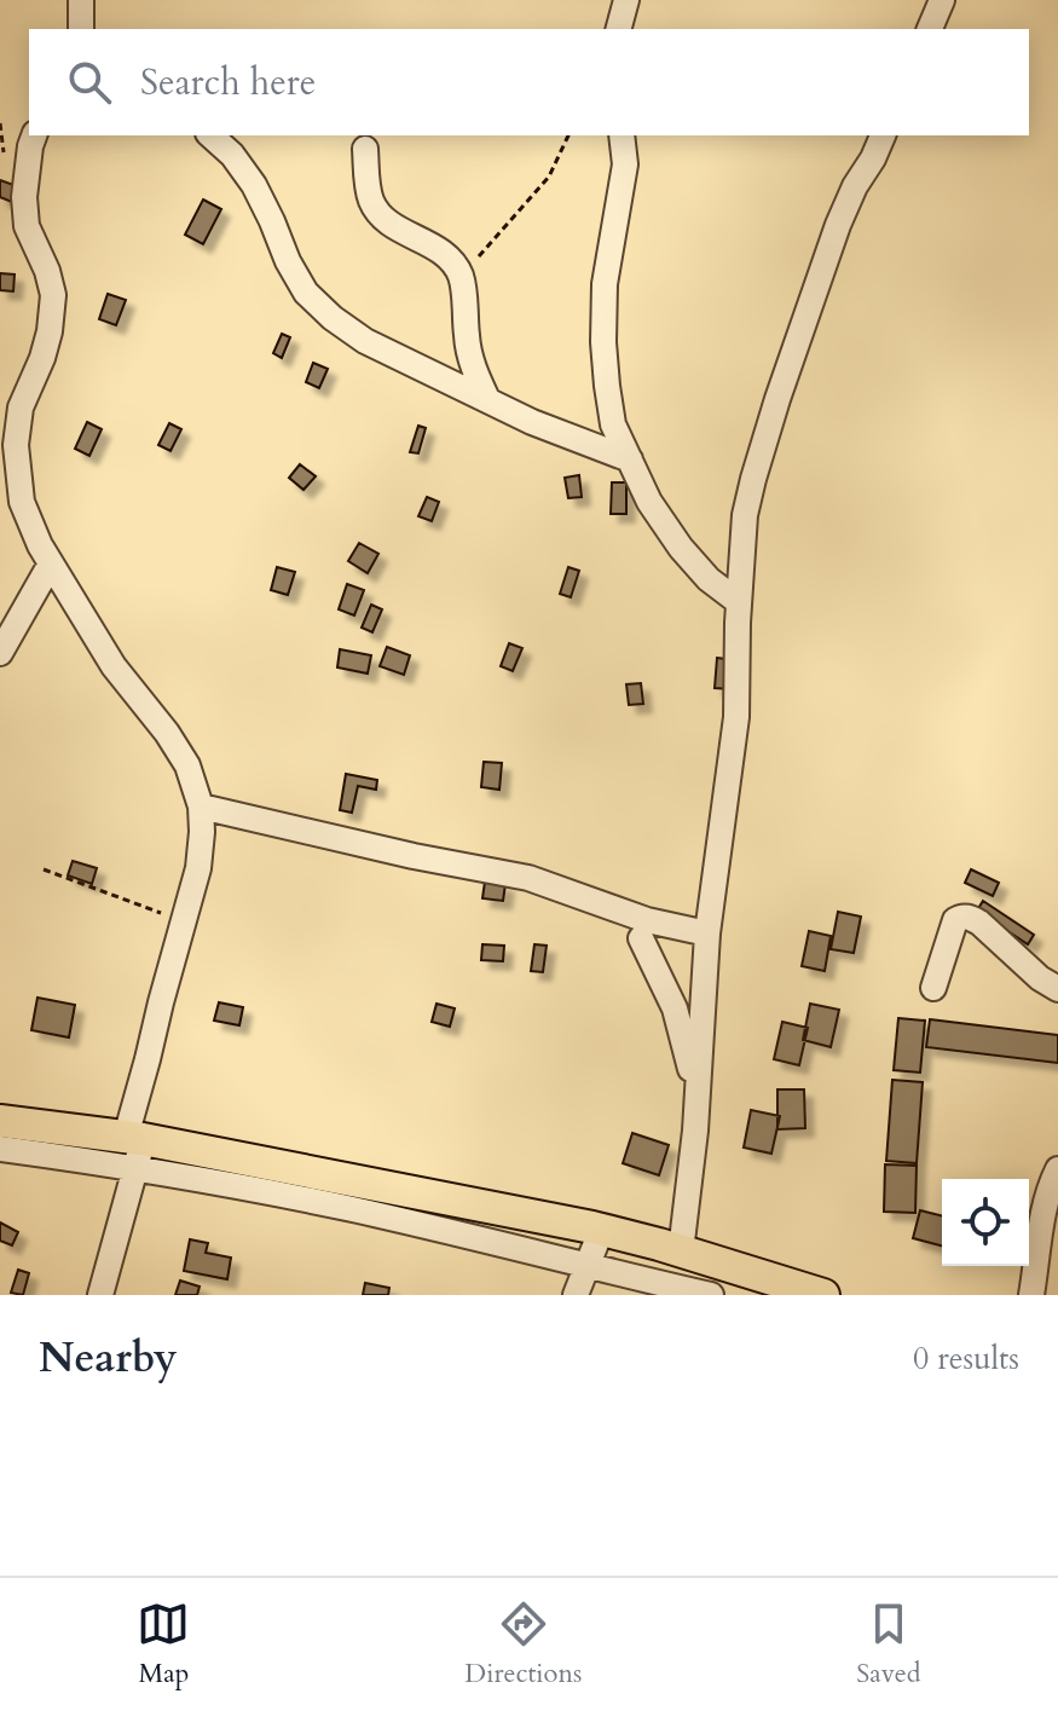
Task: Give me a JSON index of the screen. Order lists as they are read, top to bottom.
{
  "page": {
    "search": "Search here",
    "heading": ["Nearby", "0 results"],
    "nav": ["Map", "Directions", "Saved"]
  }
}
